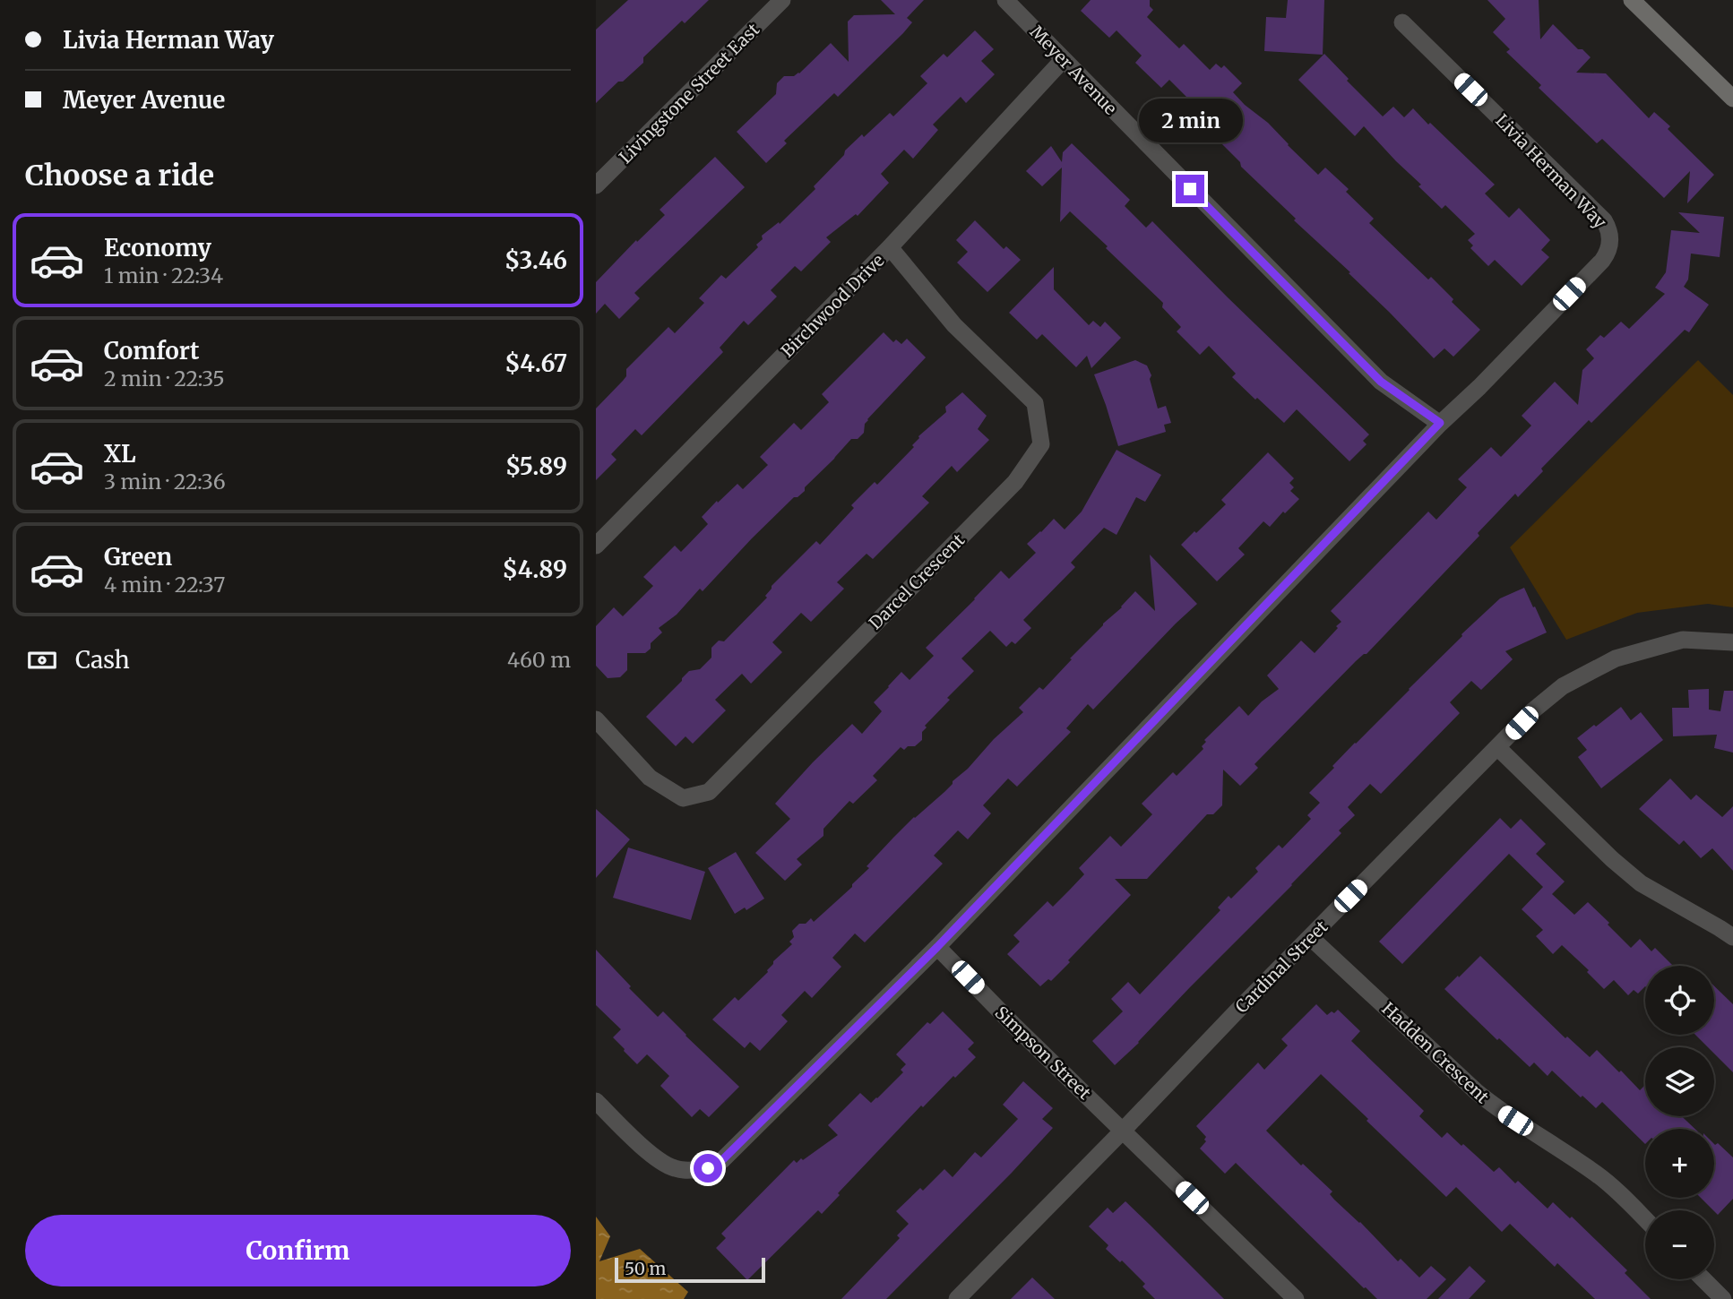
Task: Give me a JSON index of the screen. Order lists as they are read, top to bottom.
{
  "streets": {
    "street": [
      "Meyer Avenue",
      "Livingstone Street East",
      "Livia Herman Way",
      "Birchwood Drive",
      "Darcel Crescent",
      "Cardinal Street",
      "Simpson Street",
      "Hadden Crescent"
    ]
  },
  "crossings": [
    ["Meyer Avenue", "Livia Herman Way"],
    ["Meyer Avenue", "Birchwood Drive"],
    ["Livia Herman Way", "Simpson Street"],
    ["Birchwood Drive", "Darcel Crescent"],
    ["Cardinal Street", "Simpson Street"],
    ["Cardinal Street", "Hadden Crescent"]
  ],
  "scale_bar": "50 m",
  "page": {
    "banner": ["Livia Herman Way", "Meyer Avenue"],
    "bubble": "2 min",
    "heading": "Choose a ride",
    "list": [
      {
        "name": "Economy",
        "note": "1 min · 22:34",
        "value": "$3.46"
      },
      {
        "name": "Comfort",
        "note": "2 min · 22:35",
        "value": "$4.67"
      },
      {
        "name": "XL",
        "note": "3 min · 22:36",
        "value": "$5.89"
      },
      {
        "name": "Green",
        "note": "4 min · 22:37",
        "value": "$4.89"
      }
    ],
    "pay": ["Cash", "460 m"],
    "map_buttons": ["+", "−"],
    "buttons": "Confirm",
    "scale": "50 m"
  }
}
